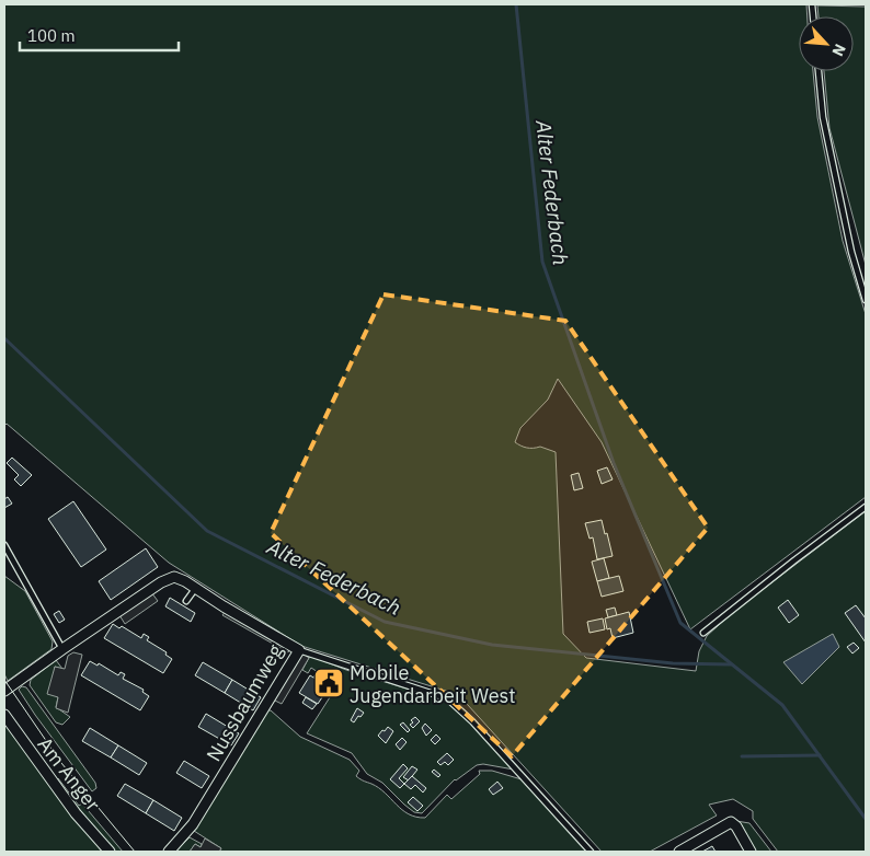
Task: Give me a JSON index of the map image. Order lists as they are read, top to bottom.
{
  "streets": {
    "street": ["Nussbaumweg", "Am Anger"]
  },
  "water": ["Alter Federbach"],
  "places": {
    "public building": ["Mobile Jugendarbeit West"]
  },
  "scale_bar": "100 m",
  "north": "bottom right"
}
